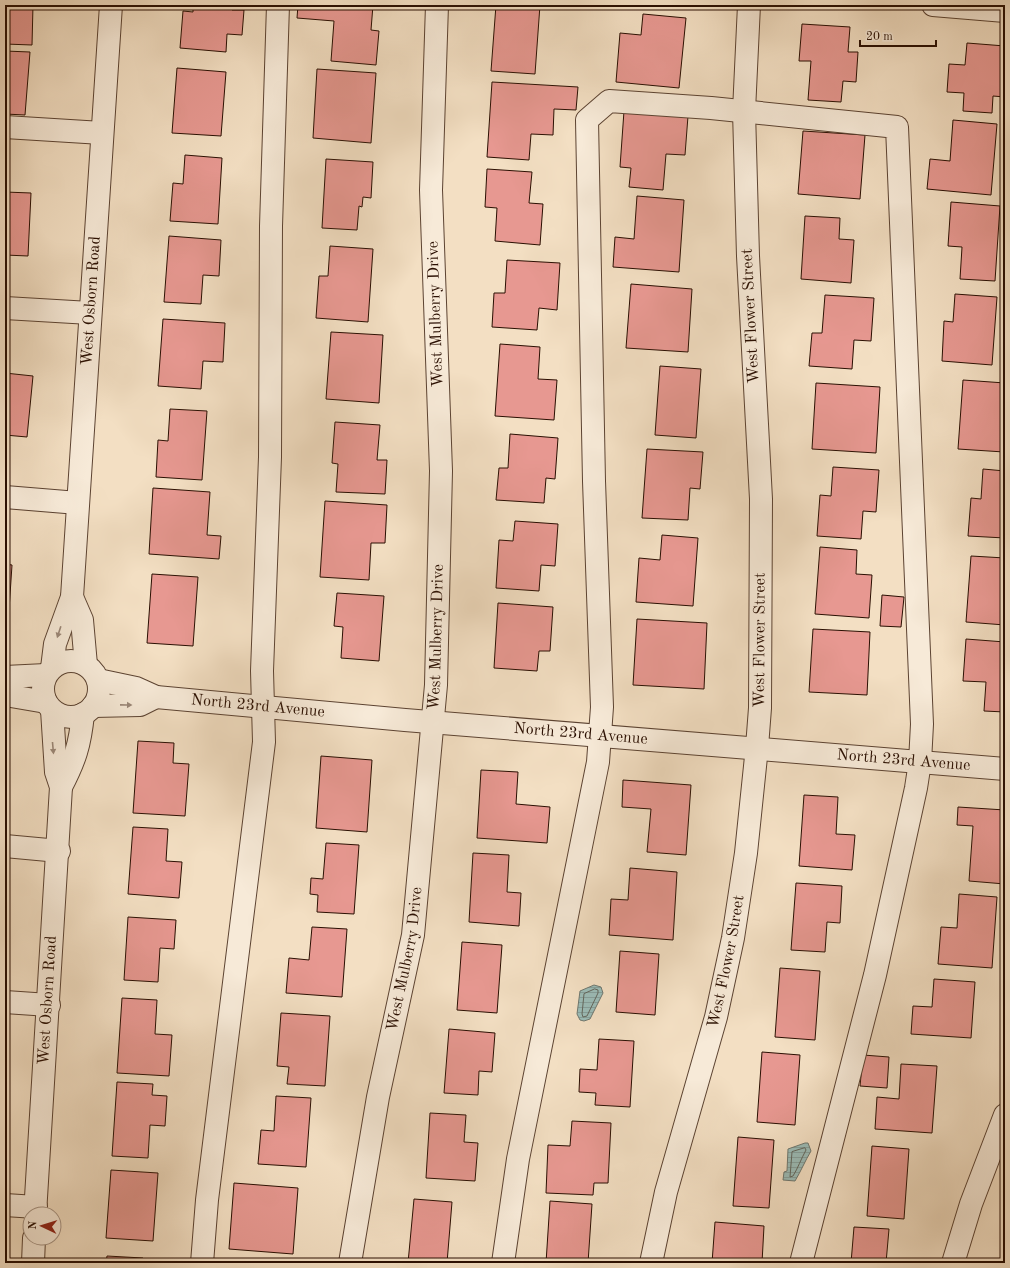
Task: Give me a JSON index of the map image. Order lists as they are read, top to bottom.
{
  "streets": {
    "street": [
      "West Osborn Road",
      "West Mulberry Drive",
      "West Flower Street",
      "North 23rd Avenue"
    ]
  },
  "crossings": [
    ["West Osborn Road", "North 23rd Avenue"],
    ["West Mulberry Drive", "North 23rd Avenue"],
    ["West Flower Street", "North 23rd Avenue"]
  ],
  "scale_bar": "20 m",
  "north": "left"
}
